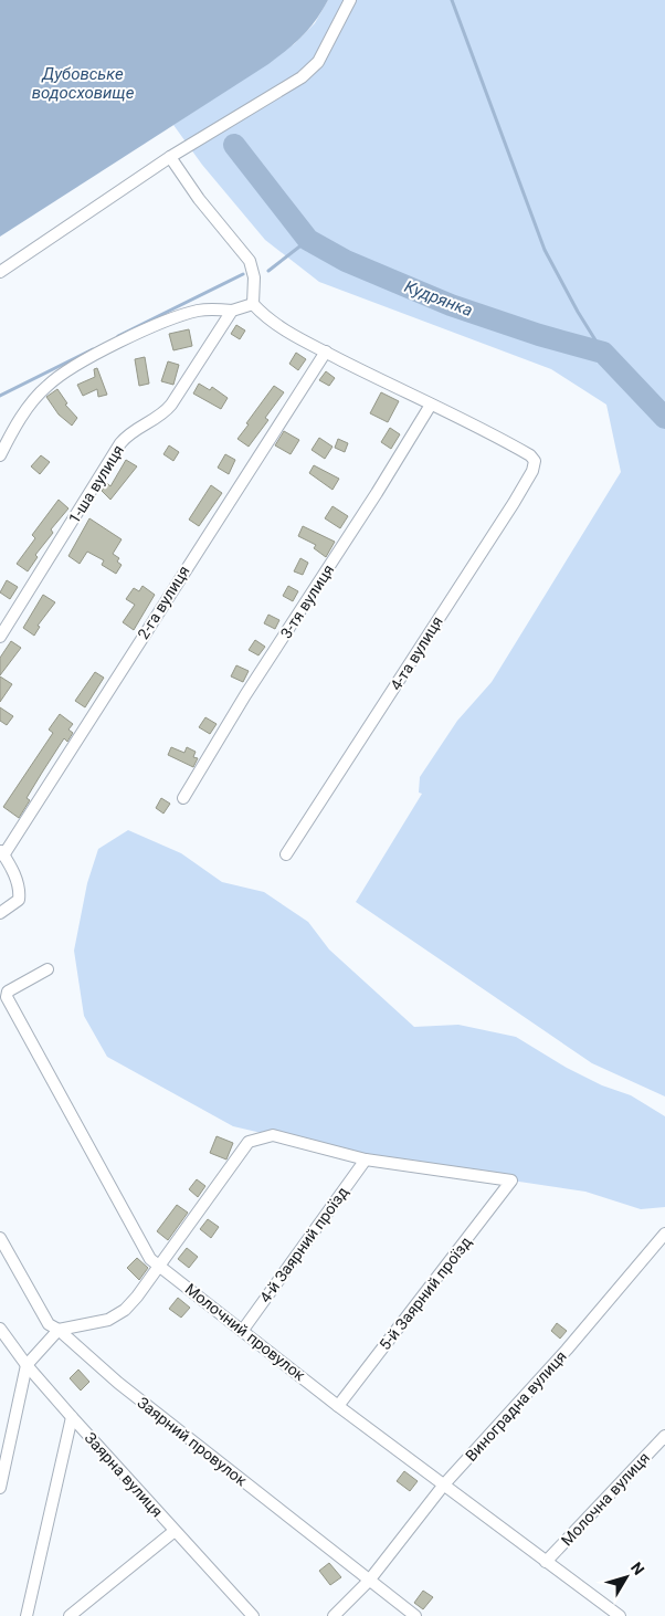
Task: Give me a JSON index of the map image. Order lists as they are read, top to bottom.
{
  "streets": {
    "street": [
      "1-ша вулиця",
      "3-тя вулиця",
      "2-га вулиця",
      "4-та вулиця",
      "4-й Заярний проїзд",
      "5-й Заярний проїзд",
      "Молочний провулок",
      "Виноградна вулиця",
      "Заярний провулок",
      "Заярна вулиця",
      "Молочна вулиця"
    ]
  },
  "crossings": [
    ["3-тя вулиця", "4-та вулиця"],
    ["4-й Заярний проїзд", "5-й Заярний проїзд"],
    ["4-й Заярний проїзд", "Молочний провулок"],
    ["5-й Заярний проїзд", "Молочний провулок"],
    ["Молочний провулок", "Виноградна вулиця"],
    ["Молочний провулок", "Молочна вулиця"],
    ["Виноградна вулиця", "Заярний провулок"]
  ],
  "water": ["Дубовське водосховище", "Кудрянка"],
  "north": "top right"
}
